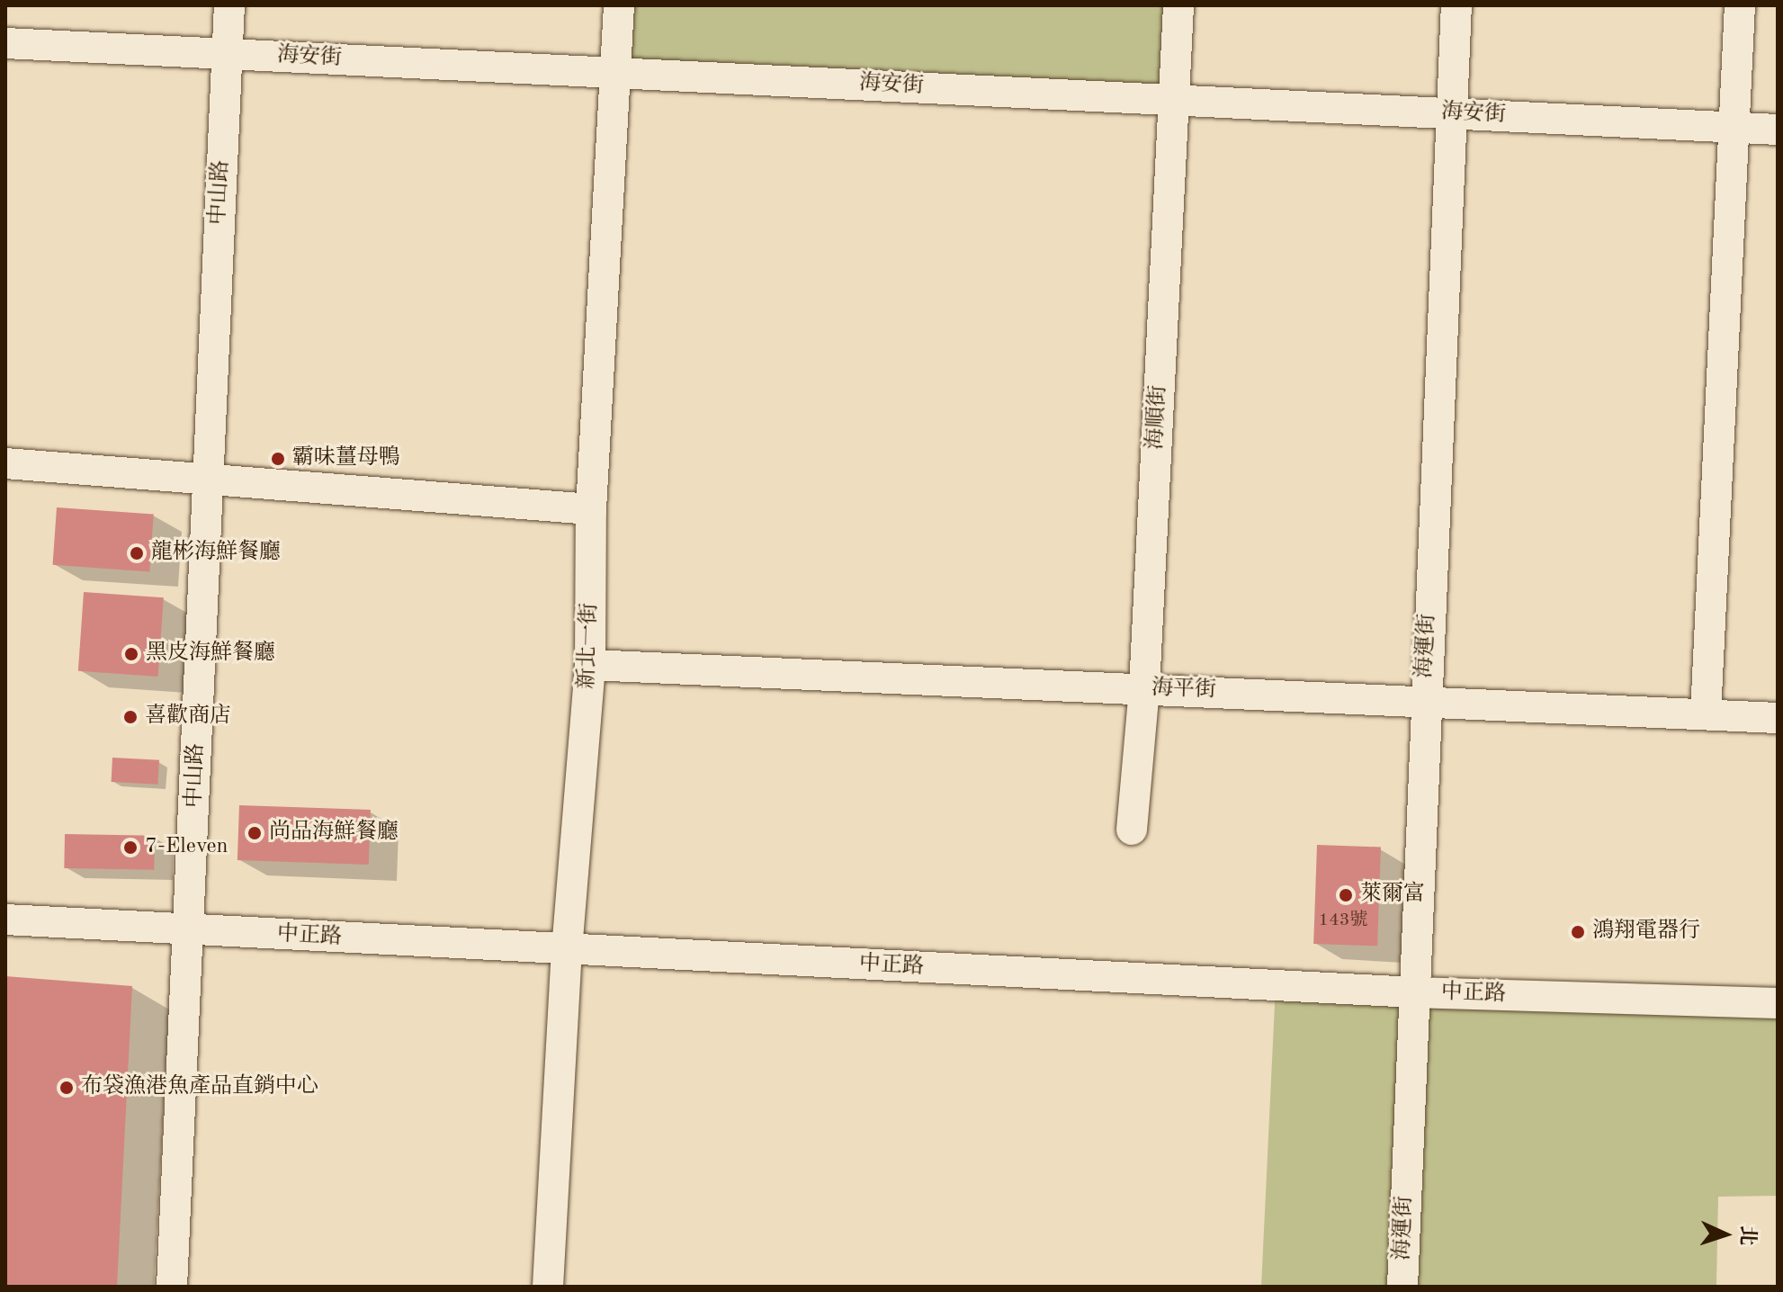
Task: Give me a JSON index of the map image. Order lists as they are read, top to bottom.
{
  "streets": {
    "street": [
      "海安街",
      "中山路",
      "海順街",
      "新北一街",
      "海運街",
      "海平街",
      "中正路"
    ]
  },
  "crossings": [
    ["海安街", "中山路"],
    ["海安街", "海順街"],
    ["海安街", "新北一街"],
    ["海安街", "海運街"],
    ["中山路", "中正路"],
    ["海順街", "海平街"],
    ["新北一街", "海平街"],
    ["新北一街", "中正路"],
    ["海運街", "海平街"],
    ["海運街", "中正路"]
  ],
  "places": [
    "霸味薑母鴨",
    "龍彬海鮮餐廳",
    "黑皮海鮮餐廳",
    "喜歡商店",
    "尚品海鮮餐廳",
    "7-Eleven",
    "萊爾富",
    "鴻翔電器行",
    "布袋漁港魚產品直銷中心"
  ],
  "house_numbers": ["143號"],
  "north": "right"
}
